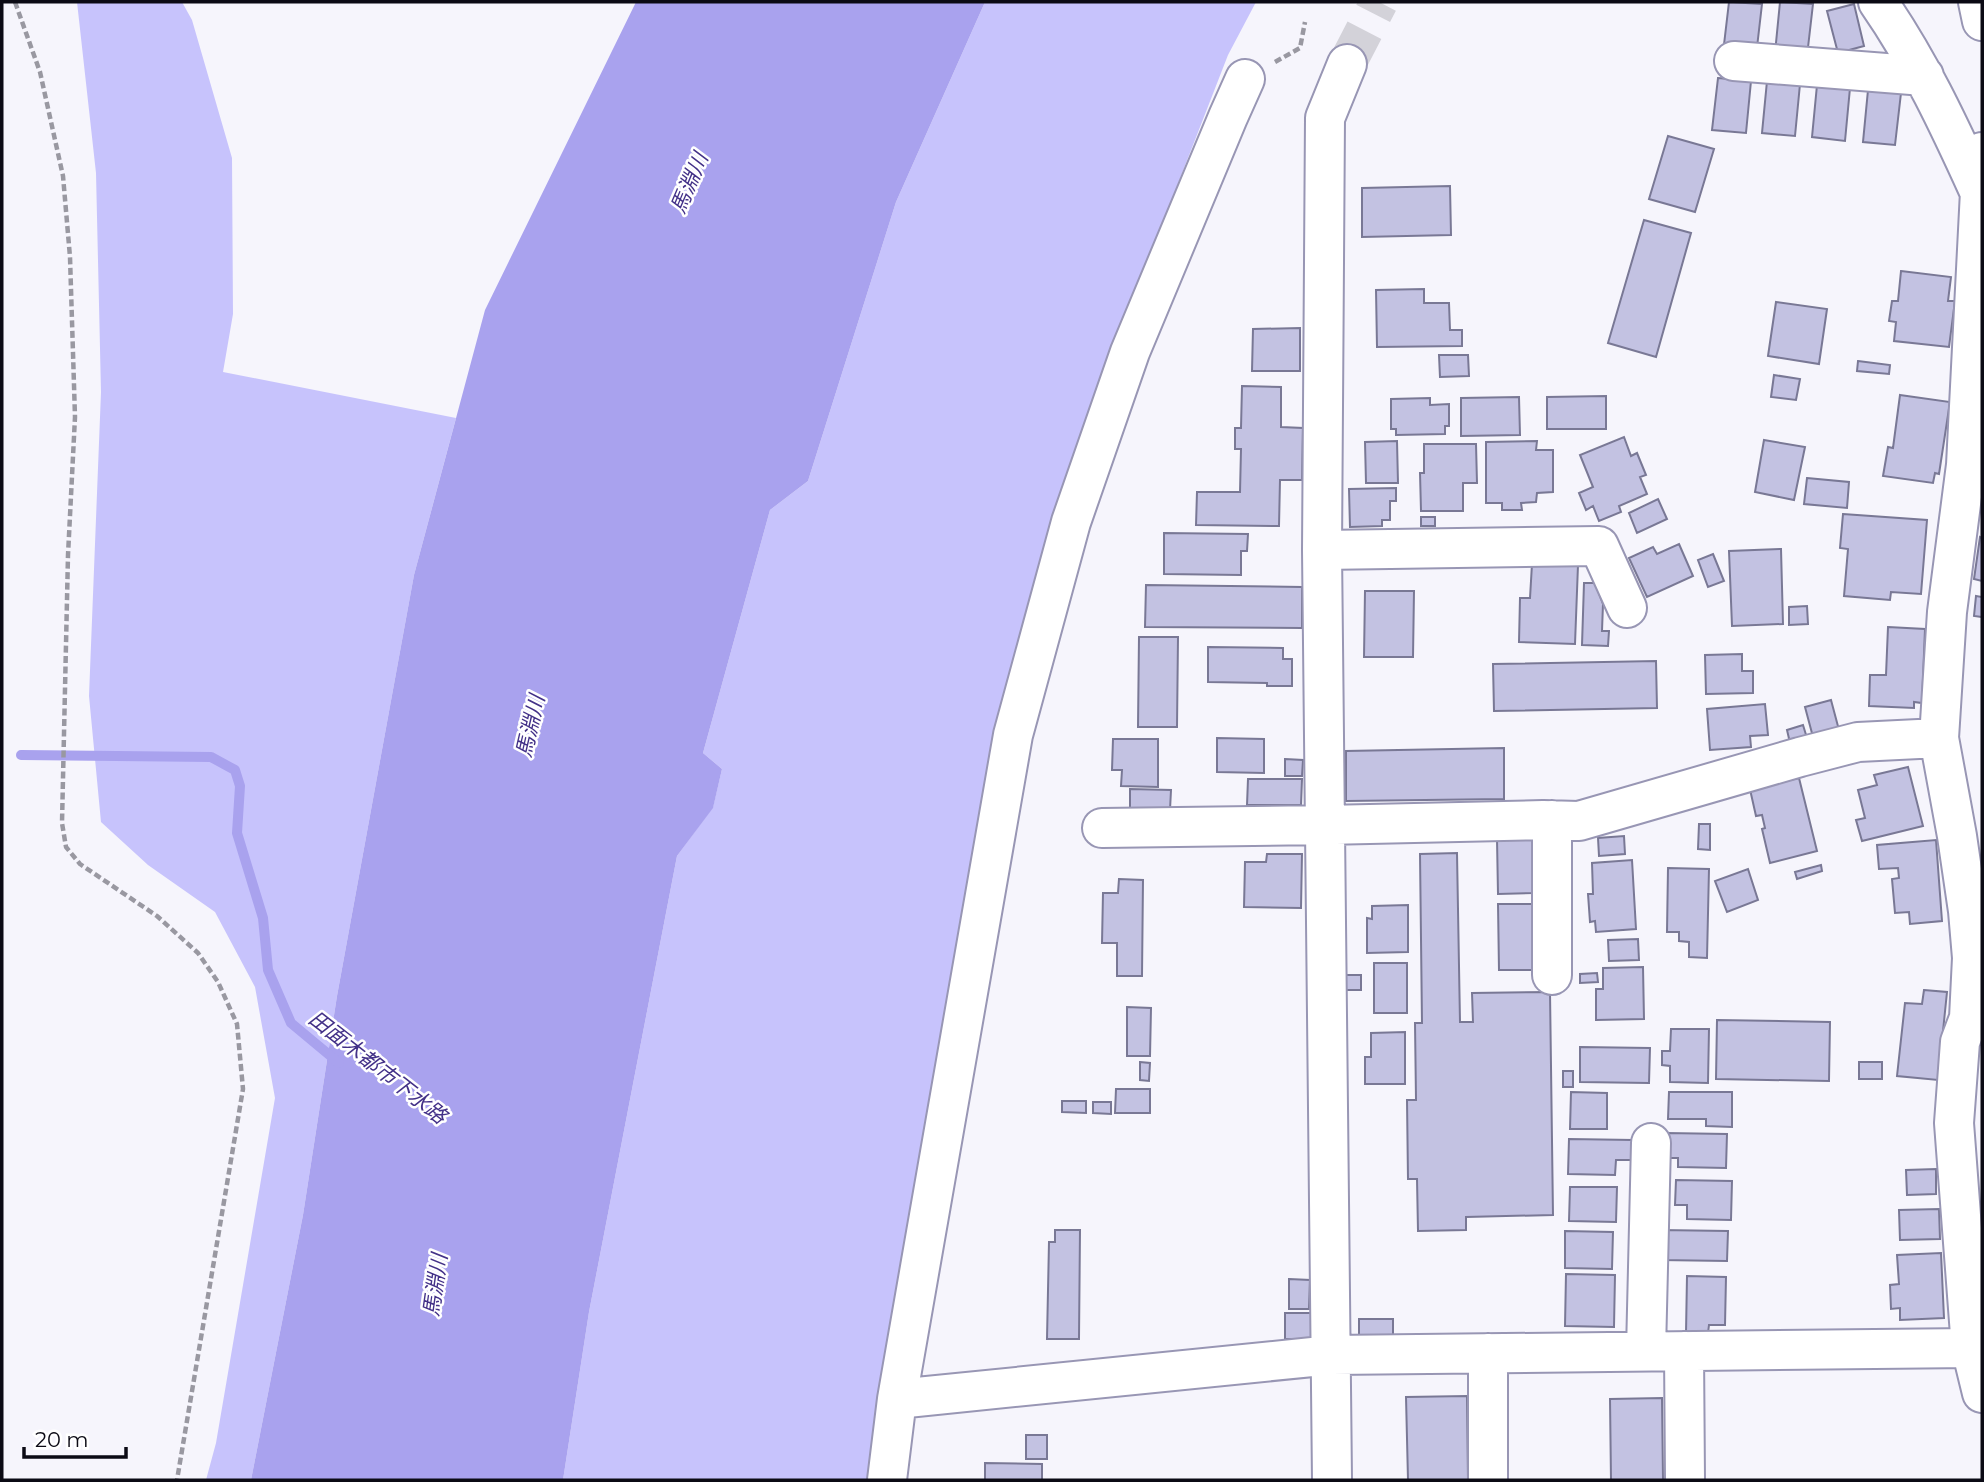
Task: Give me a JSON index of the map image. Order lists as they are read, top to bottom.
{
  "water": ["馬淵川", "田面木都市下水路"],
  "scale_bar": "20 m"
}
